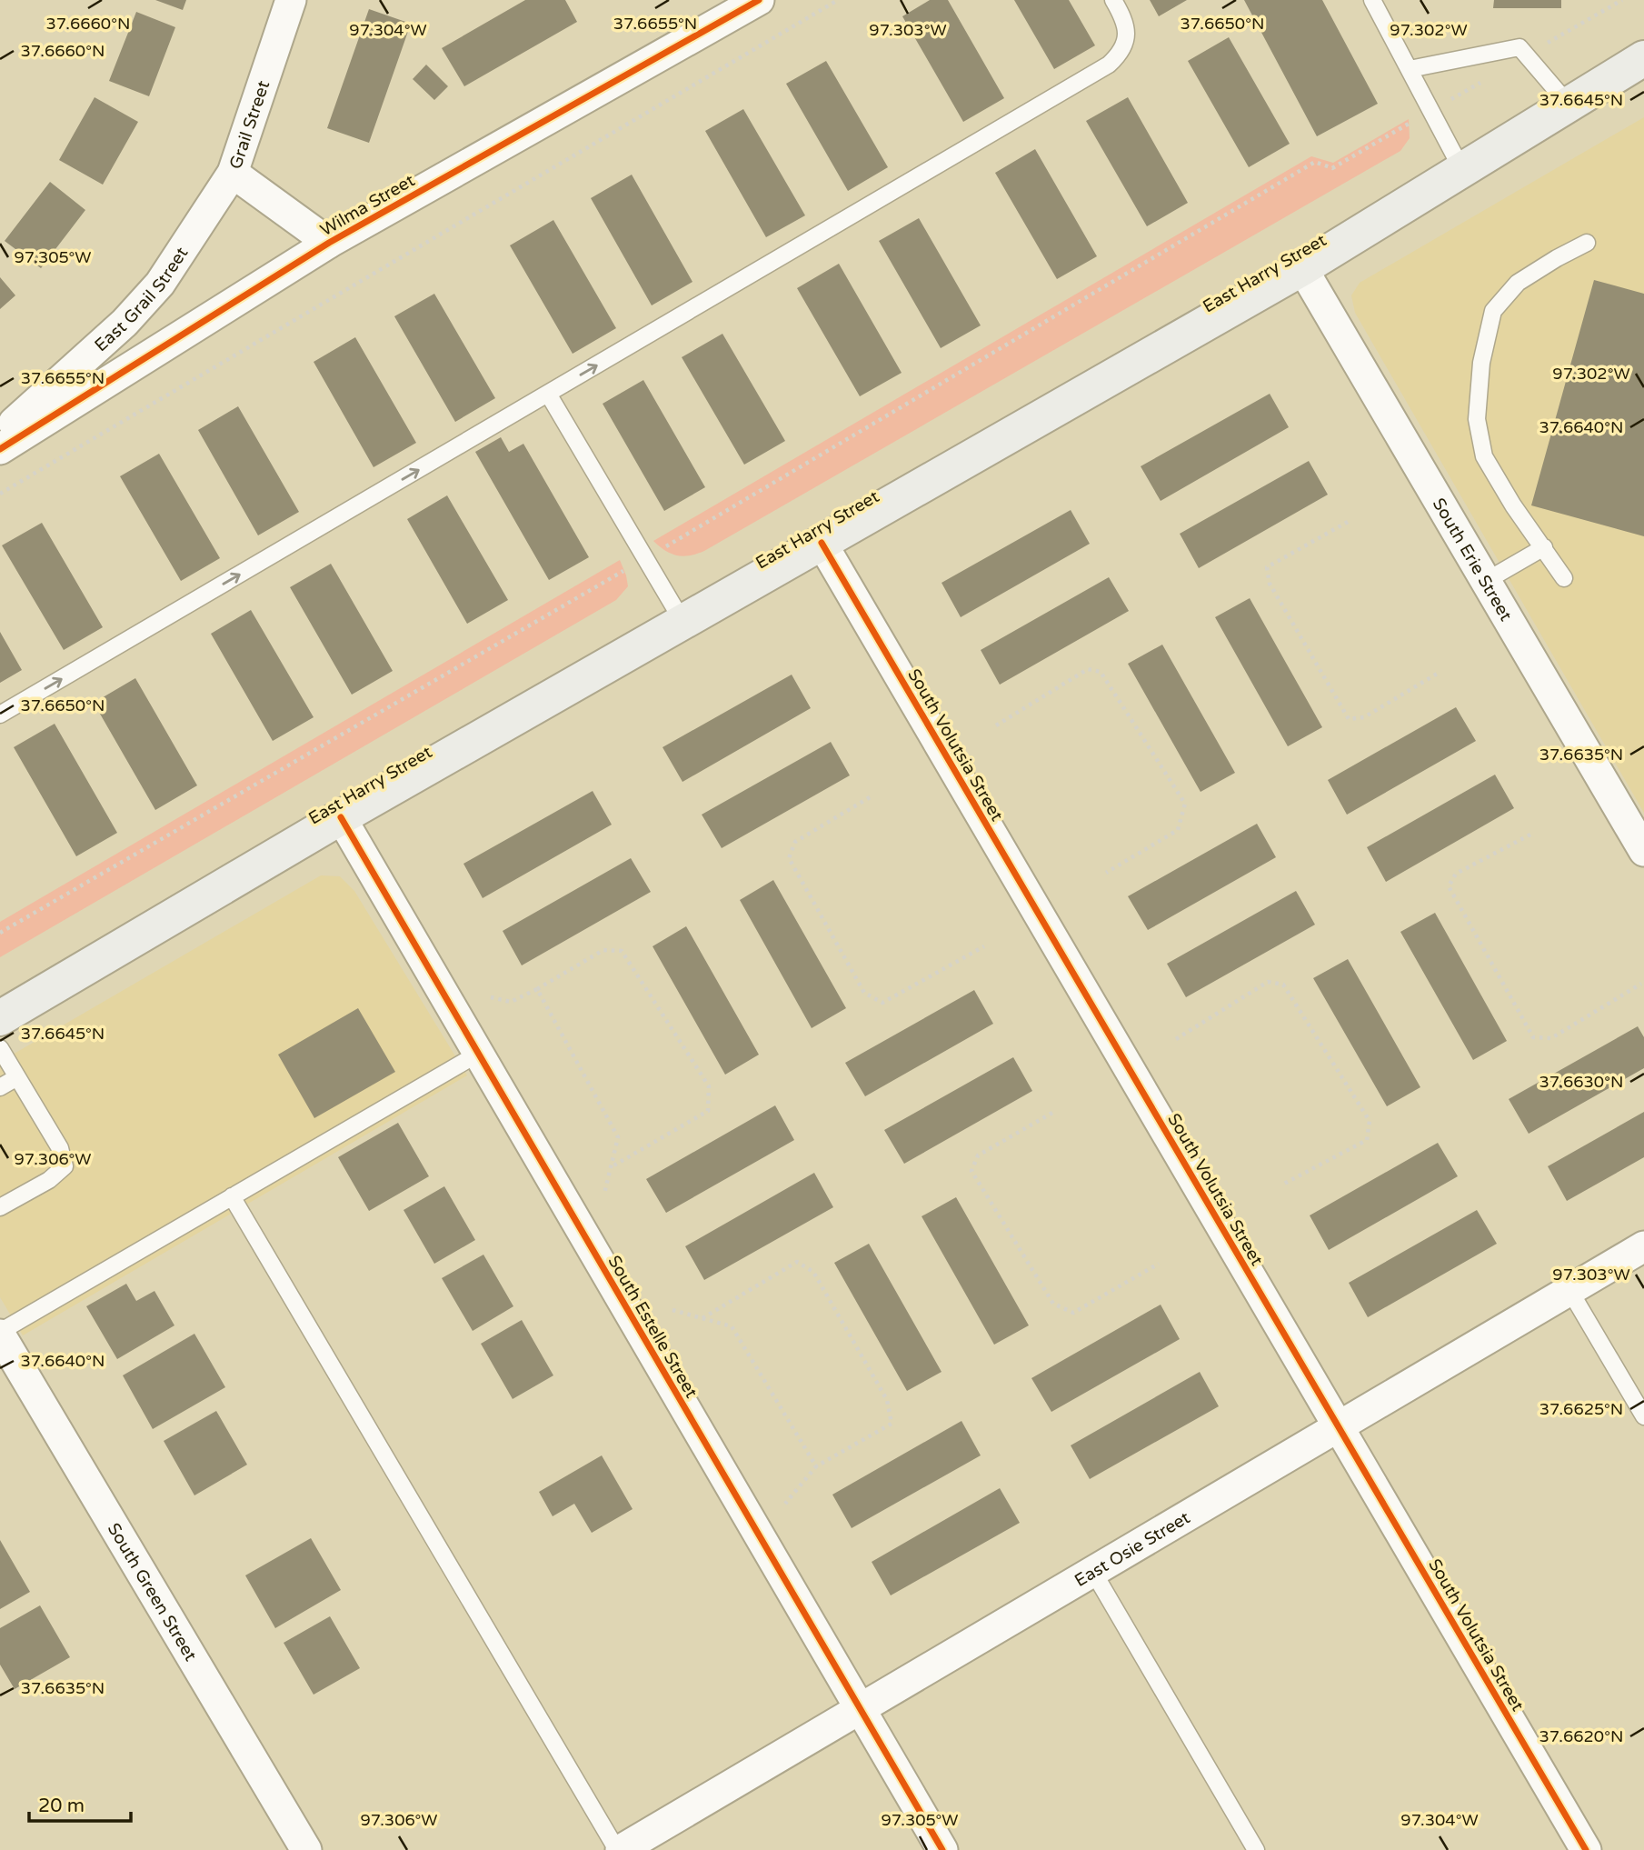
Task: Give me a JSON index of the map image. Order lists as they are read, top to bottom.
{
  "streets": {
    "main road": ["East Harry Street"],
    "street": [
      "Grail Street",
      "Wilma Street",
      "East Grail Street",
      "South Erie Street",
      "South Volutsia Street",
      "South Estelle Street",
      "East Osie Street",
      "South Green Street"
    ]
  },
  "crossings": [
    ["Grail Street", "Wilma Street"],
    ["Grail Street", "East Grail Street"],
    ["East Harry Street", "South Erie Street"],
    ["East Harry Street", "South Volutsia Street"],
    ["East Harry Street", "South Estelle Street"],
    ["South Volutsia Street", "East Osie Street"],
    ["South Estelle Street", "East Osie Street"]
  ],
  "scale_bar": "20 m",
  "coordinates": [
    "37.6660°N",
    "37.6655°N",
    "37.6650°N",
    "97.304°W",
    "97.303°W",
    "97.302°W",
    "37.6645°N",
    "97.305°W",
    "37.6640°N",
    "37.6635°N",
    "37.6630°N",
    "97.306°W",
    "37.6625°N",
    "37.6620°N"
  ]
}
